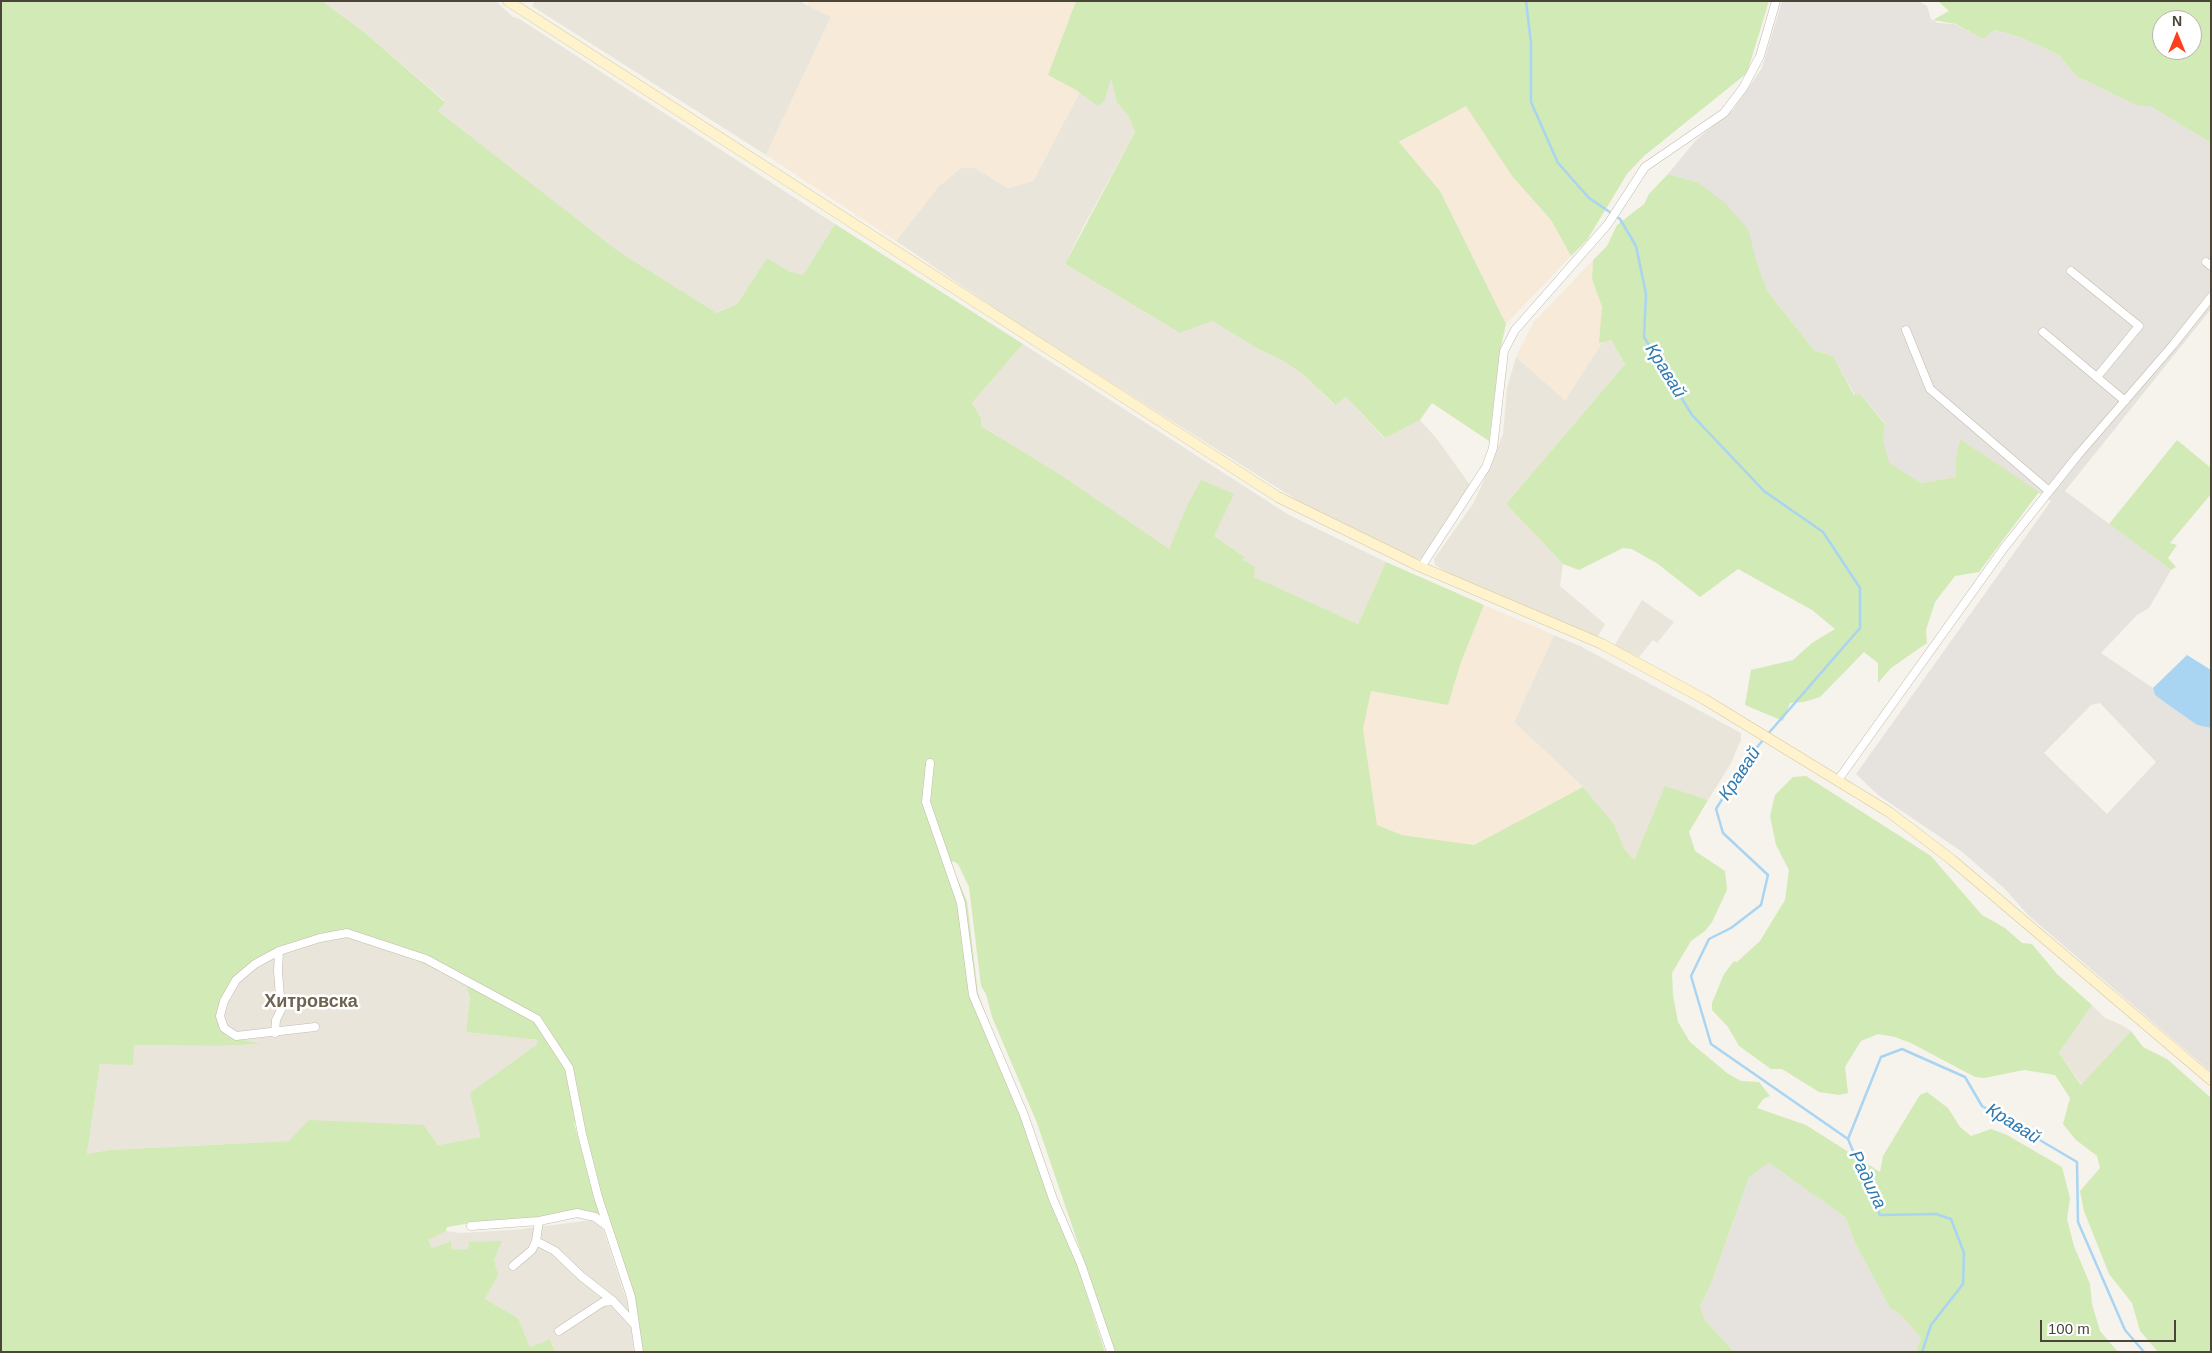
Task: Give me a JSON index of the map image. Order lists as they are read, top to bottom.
{
  "districts": ["Хитровска"],
  "water": ["Кравай", "Радила"],
  "scale_bar": "100 m",
  "north": "top"
}
